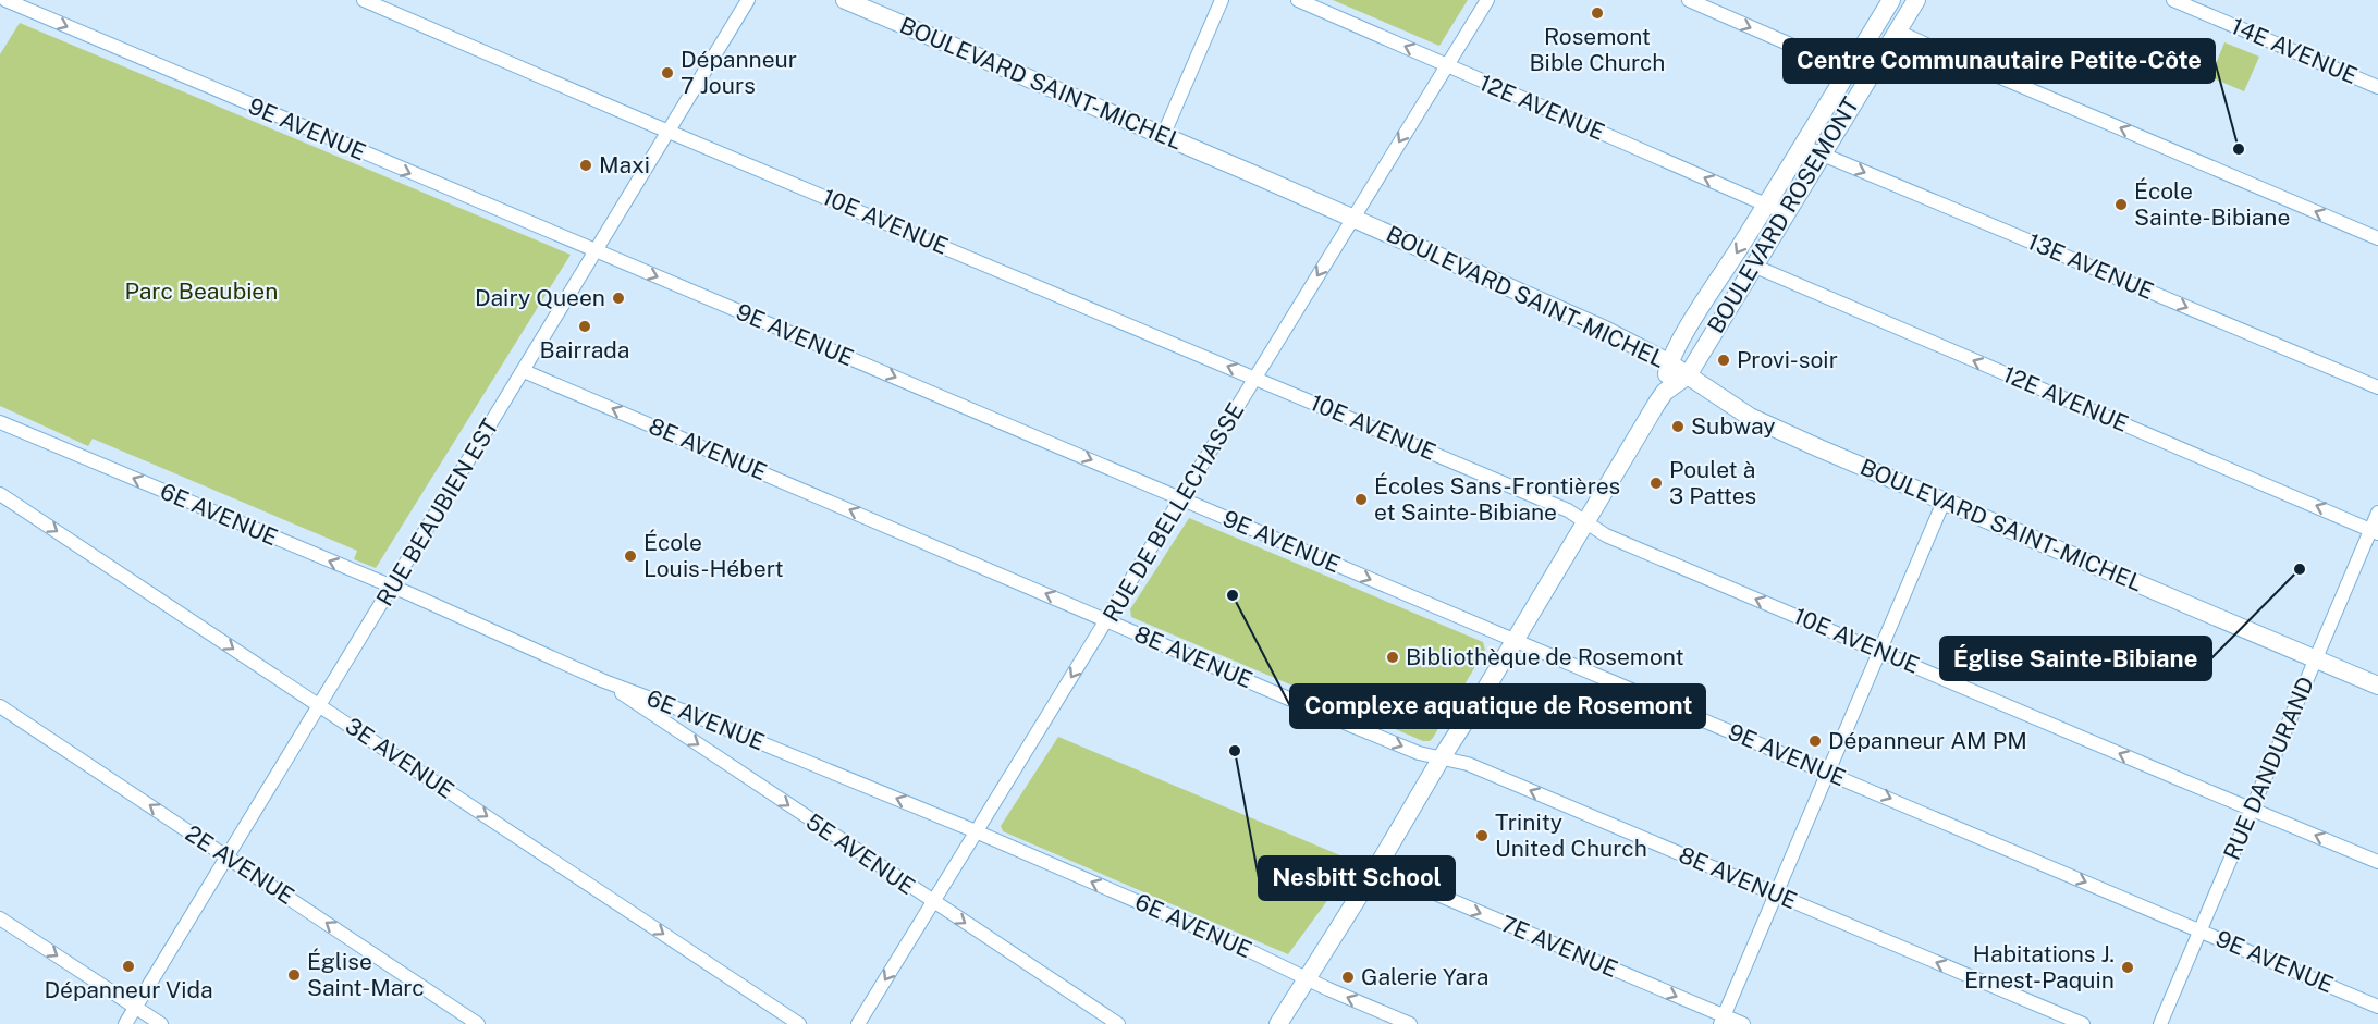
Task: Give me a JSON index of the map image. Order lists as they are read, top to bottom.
{
  "streets": {
    "main road": ["BOULEVARD SAINT-MICHEL", "BOULEVARD ROSEMONT"],
    "street": [
      "14E AVENUE",
      "12E AVENUE",
      "9E AVENUE",
      "10E AVENUE",
      "13E AVENUE",
      "8E AVENUE",
      "RUE BEAUBIEN EST",
      "RUE DE BELLECHASSE",
      "6E AVENUE",
      "3E AVENUE",
      "RUE DANDURAND",
      "5E AVENUE",
      "2E AVENUE",
      "7E AVENUE"
    ]
  },
  "crossings": [
    ["BOULEVARD SAINT-MICHEL", "BOULEVARD ROSEMONT"],
    ["BOULEVARD SAINT-MICHEL", "RUE DE BELLECHASSE"],
    ["BOULEVARD SAINT-MICHEL", "RUE DANDURAND"],
    ["12E AVENUE", "BOULEVARD ROSEMONT"],
    ["12E AVENUE", "RUE DE BELLECHASSE"],
    ["12E AVENUE", "RUE DANDURAND"],
    ["9E AVENUE", "BOULEVARD ROSEMONT"],
    ["9E AVENUE", "RUE BEAUBIEN EST"],
    ["9E AVENUE", "RUE DE BELLECHASSE"],
    ["9E AVENUE", "RUE DANDURAND"],
    ["BOULEVARD ROSEMONT", "10E AVENUE"],
    ["BOULEVARD ROSEMONT", "13E AVENUE"],
    ["BOULEVARD ROSEMONT", "8E AVENUE"],
    ["BOULEVARD ROSEMONT", "6E AVENUE"],
    ["BOULEVARD ROSEMONT", "7E AVENUE"],
    ["10E AVENUE", "RUE BEAUBIEN EST"],
    ["10E AVENUE", "RUE DE BELLECHASSE"],
    ["10E AVENUE", "RUE DANDURAND"],
    ["8E AVENUE", "RUE BEAUBIEN EST"],
    ["8E AVENUE", "RUE DE BELLECHASSE"],
    ["RUE BEAUBIEN EST", "6E AVENUE"],
    ["RUE BEAUBIEN EST", "3E AVENUE"],
    ["RUE BEAUBIEN EST", "2E AVENUE"],
    ["RUE DE BELLECHASSE", "6E AVENUE"],
    ["RUE DE BELLECHASSE", "5E AVENUE"],
    ["6E AVENUE", "5E AVENUE"]
  ],
  "one_way": [
    "12E AVENUE",
    "9E AVENUE",
    "10E AVENUE",
    "13E AVENUE",
    "RUE DE BELLECHASSE",
    "6E AVENUE",
    "3E AVENUE",
    "5E AVENUE",
    "2E AVENUE",
    "7E AVENUE"
  ],
  "parks": ["Parc Beaubien"],
  "places": [
    "Rosemont Bible Church",
    "Dépanneur 7 Jours",
    "Centre Communautaire Petite-Côte",
    "Maxi",
    "École Sainte-Bibiane",
    "Dairy Queen",
    "Bairrada",
    "Provi-soir",
    "Subway",
    "Poulet à 3 Pattes",
    "Écoles Sans-Frontières et Sainte-Bibiane",
    "École Louis-Hébert",
    "Église Sainte-Bibiane",
    "Complexe aquatique de Rosemont",
    "Bibliothèque de Rosemont",
    "Dépanneur AM PM",
    "Nesbitt School",
    "Trinity United Church",
    "Dépanneur Vida",
    "Habitations J. Ernest-Paquin",
    "Église Saint-Marc",
    "Galerie Yara"
  ]
}
